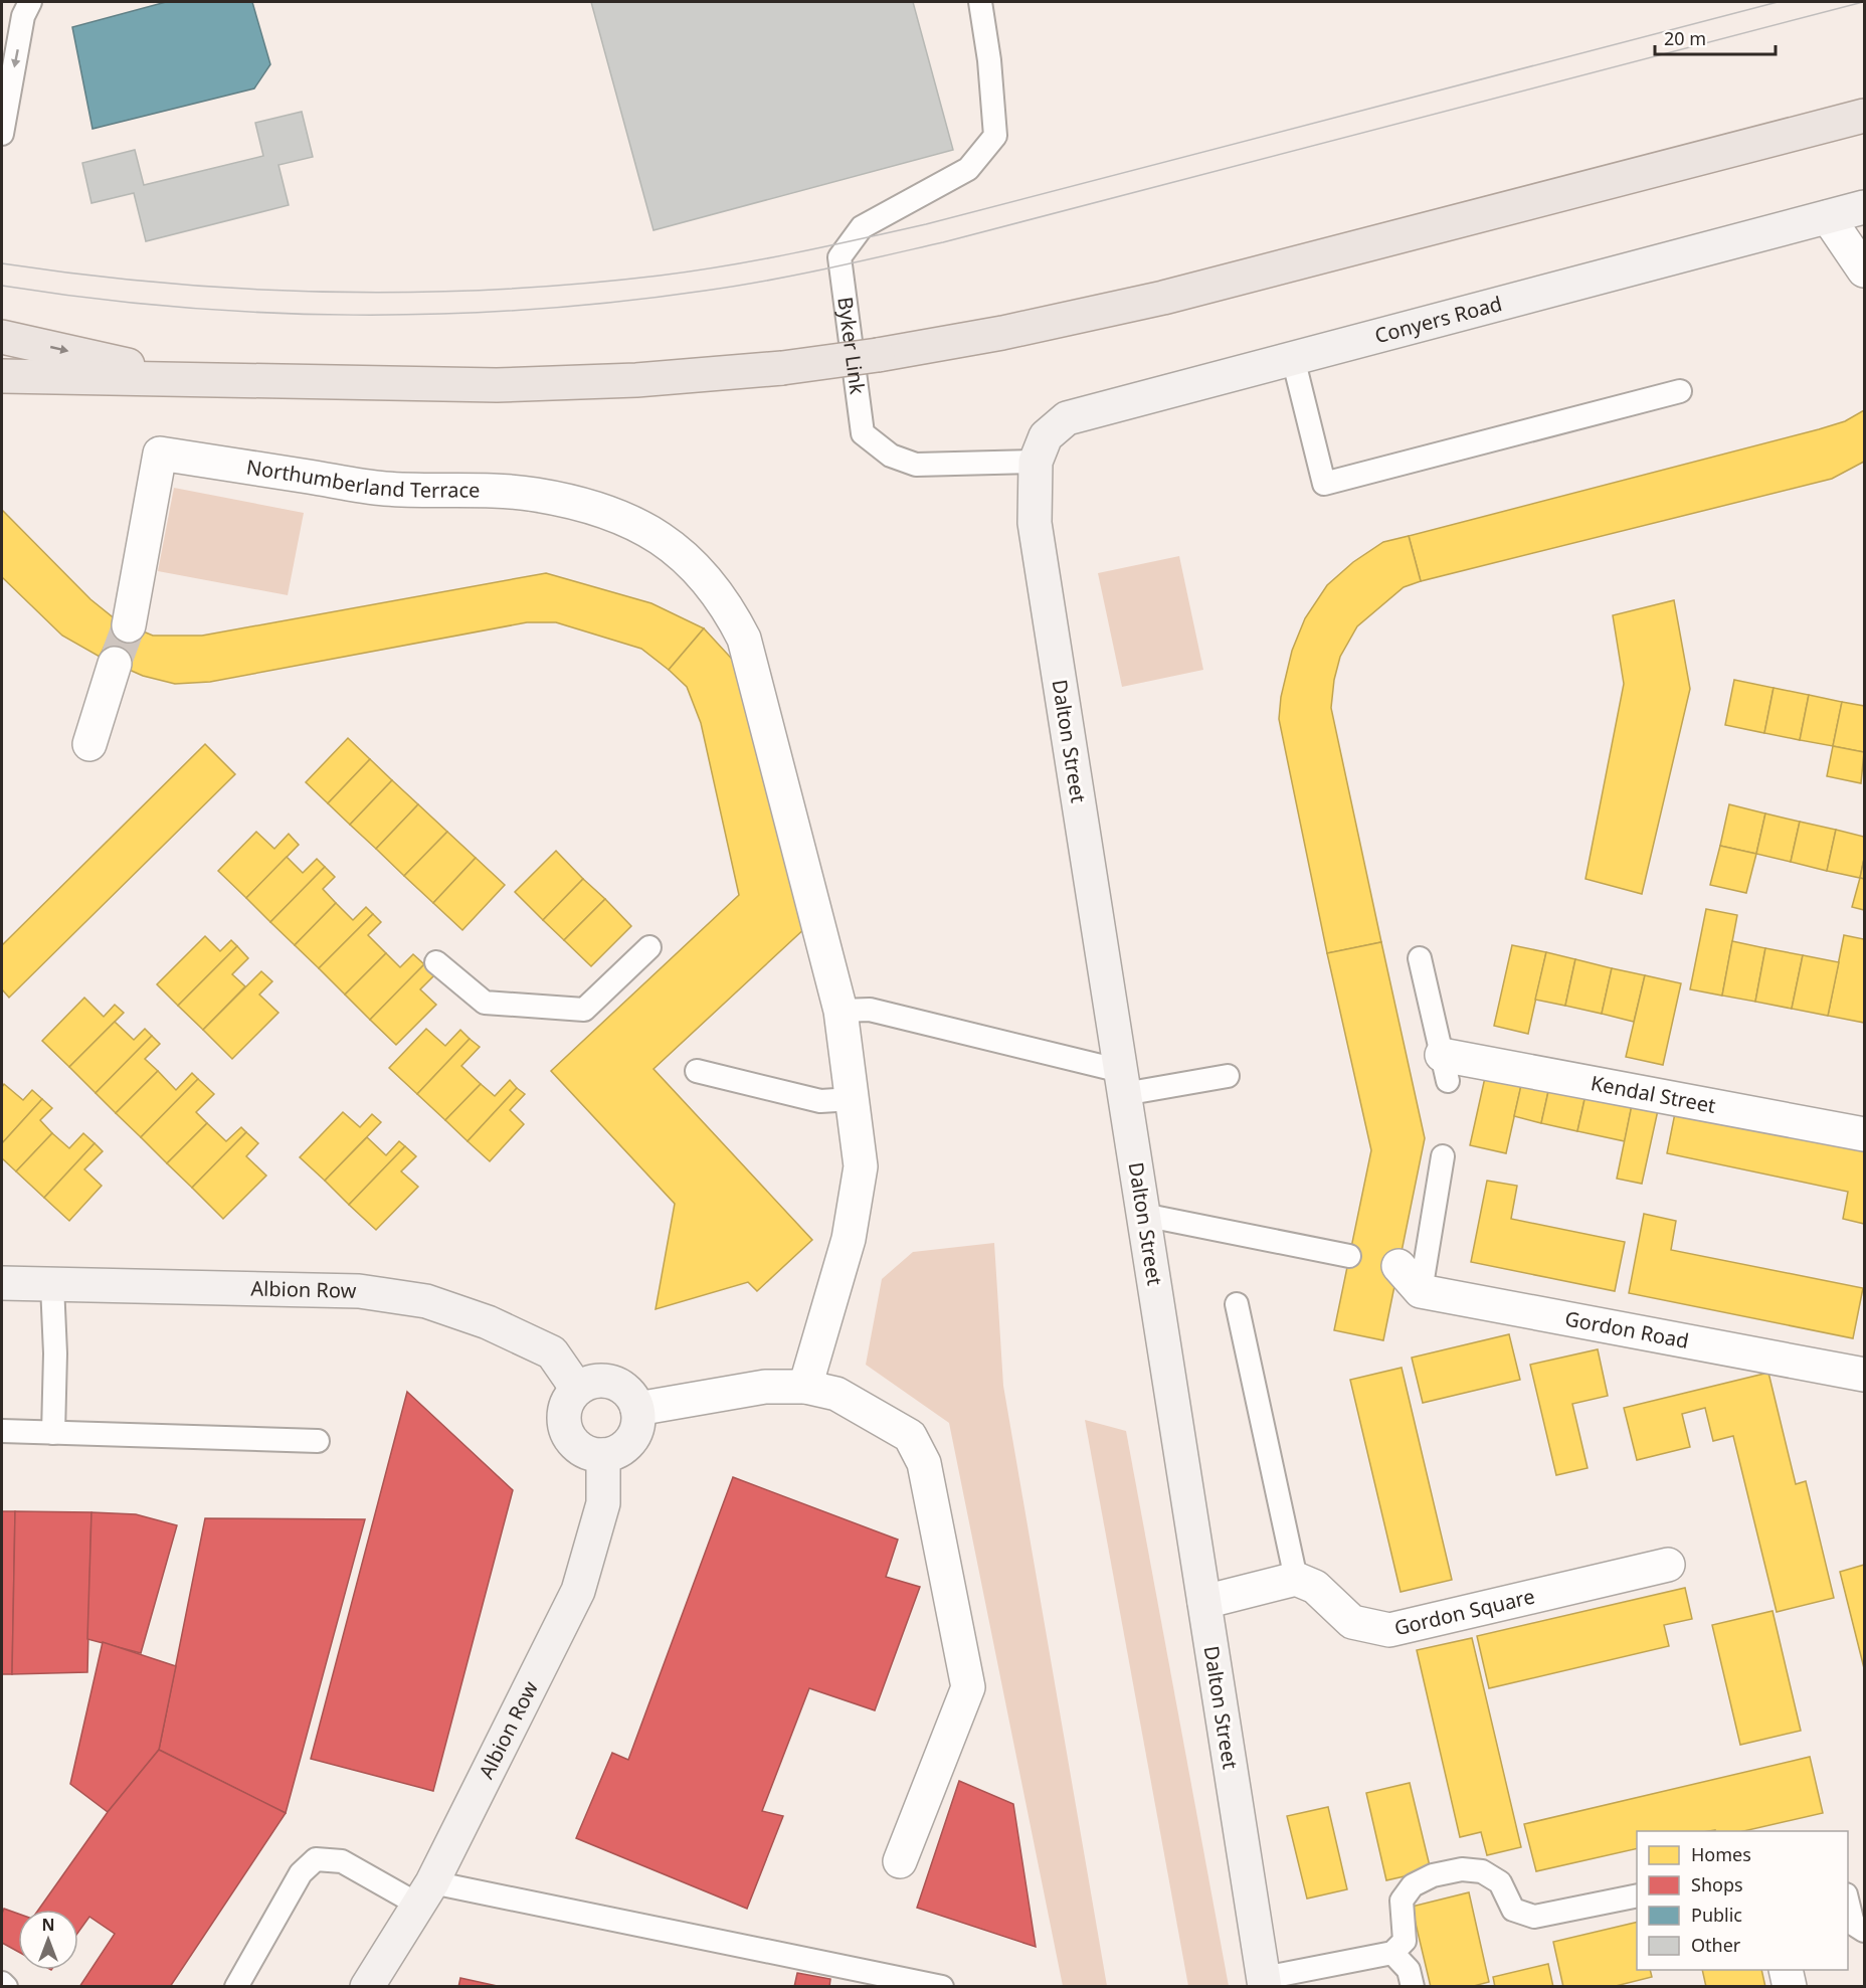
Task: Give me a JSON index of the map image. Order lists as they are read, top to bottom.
{
  "streets": {
    "street": [
      "Conyers Road",
      "Northumberland Terrace",
      "Dalton Street",
      "Kendal Street",
      "Albion Row",
      "Gordon Road",
      "Gordon Square"
    ],
    "lane": ["Byker Link"]
  },
  "crossings": [
    ["Conyers Road", "Byker Link"],
    ["Conyers Road", "Dalton Street"],
    ["Byker Link", "Dalton Street"]
  ],
  "legend": [
    "Homes",
    "Shops",
    "Public",
    "Other"
  ],
  "scale_bar": "20 m",
  "north": "top"
}
